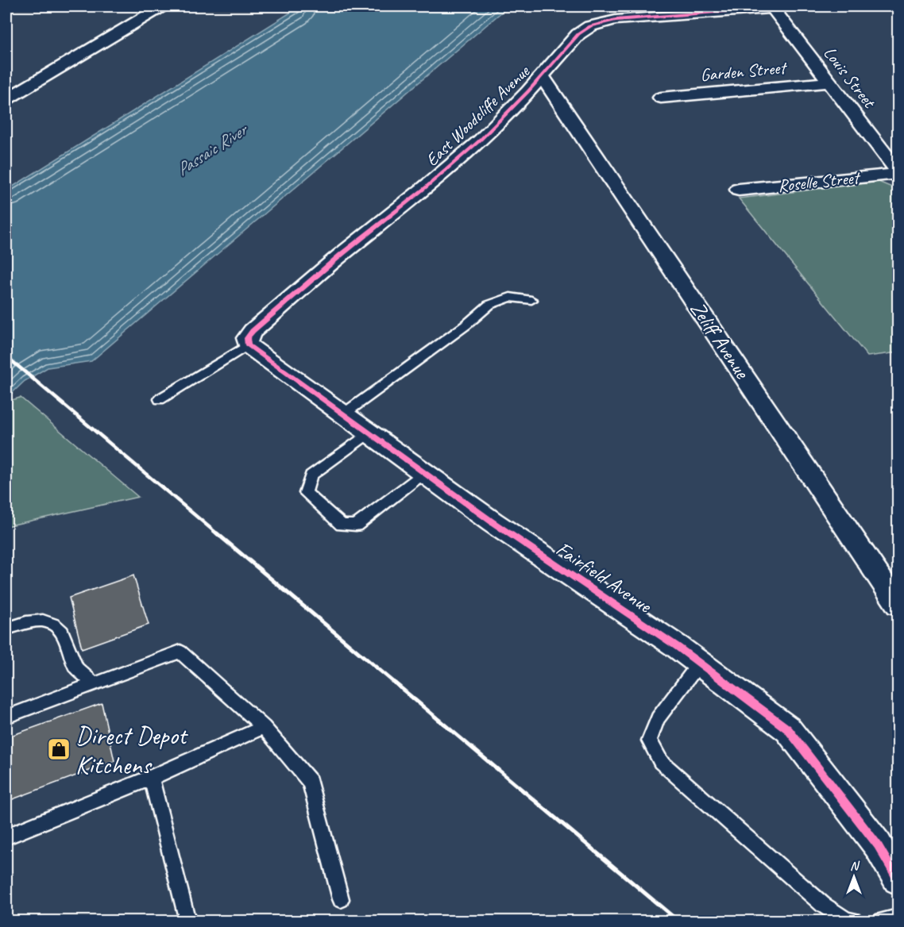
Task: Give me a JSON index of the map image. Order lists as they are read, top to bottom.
{
  "streets": {
    "street": [
      "Garden Street",
      "Louis Street",
      "East Woodcliffe Avenue",
      "Roselle Street",
      "Zeliff Avenue",
      "Fairfield Avenue"
    ]
  },
  "crossings": [
    ["Garden Street", "Louis Street"],
    ["Louis Street", "East Woodcliffe Avenue"],
    ["Louis Street", "Roselle Street"],
    ["East Woodcliffe Avenue", "Zeliff Avenue"],
    ["East Woodcliffe Avenue", "Fairfield Avenue"]
  ],
  "water": ["Passaic River"],
  "places": {
    "shop": ["Direct Depot Kitchens"]
  },
  "north": "top"
}
